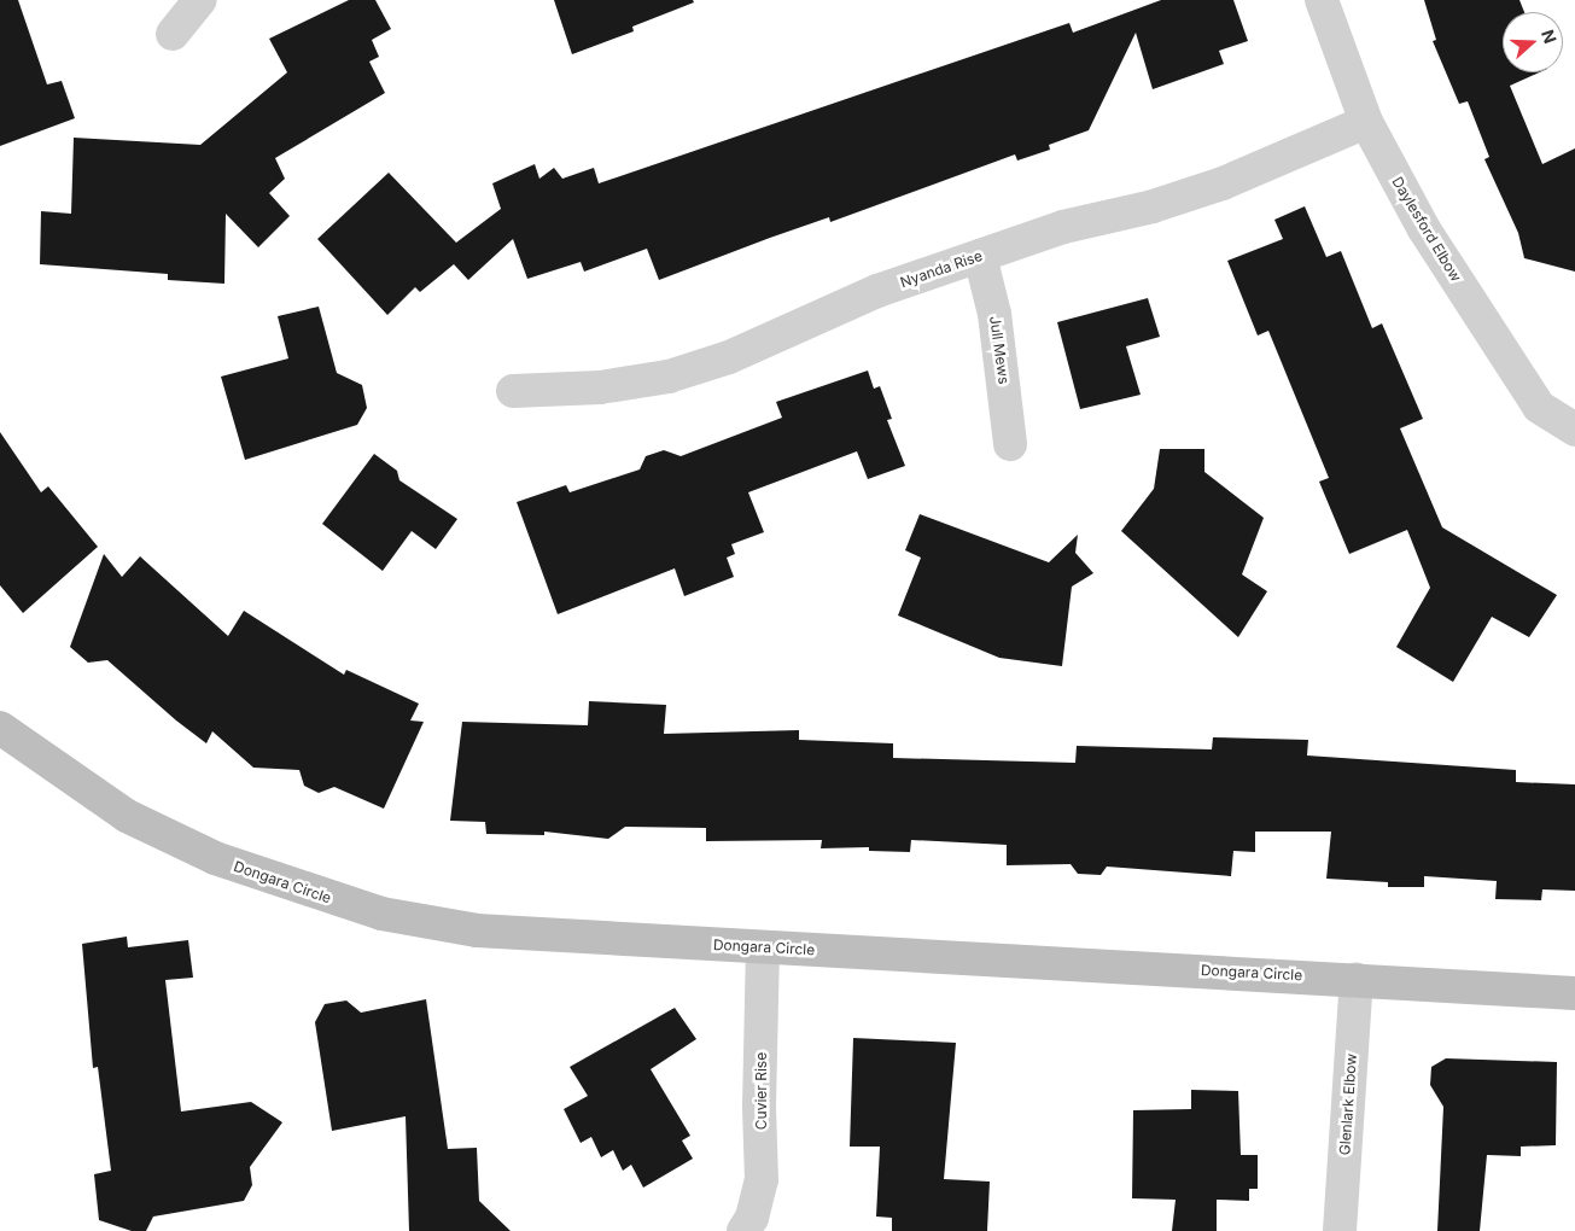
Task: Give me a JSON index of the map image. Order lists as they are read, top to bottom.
{
  "streets": {
    "street": [
      "Daylesford Elbow",
      "Nyanda Rise",
      "Jull Mews",
      "Dongara Circle",
      "Cuvier Rise",
      "Glenlark Elbow"
    ]
  },
  "crossings": [
    ["Daylesford Elbow", "Nyanda Rise"],
    ["Nyanda Rise", "Jull Mews"],
    ["Dongara Circle", "Cuvier Rise"],
    ["Dongara Circle", "Glenlark Elbow"]
  ],
  "north": "right"
}
